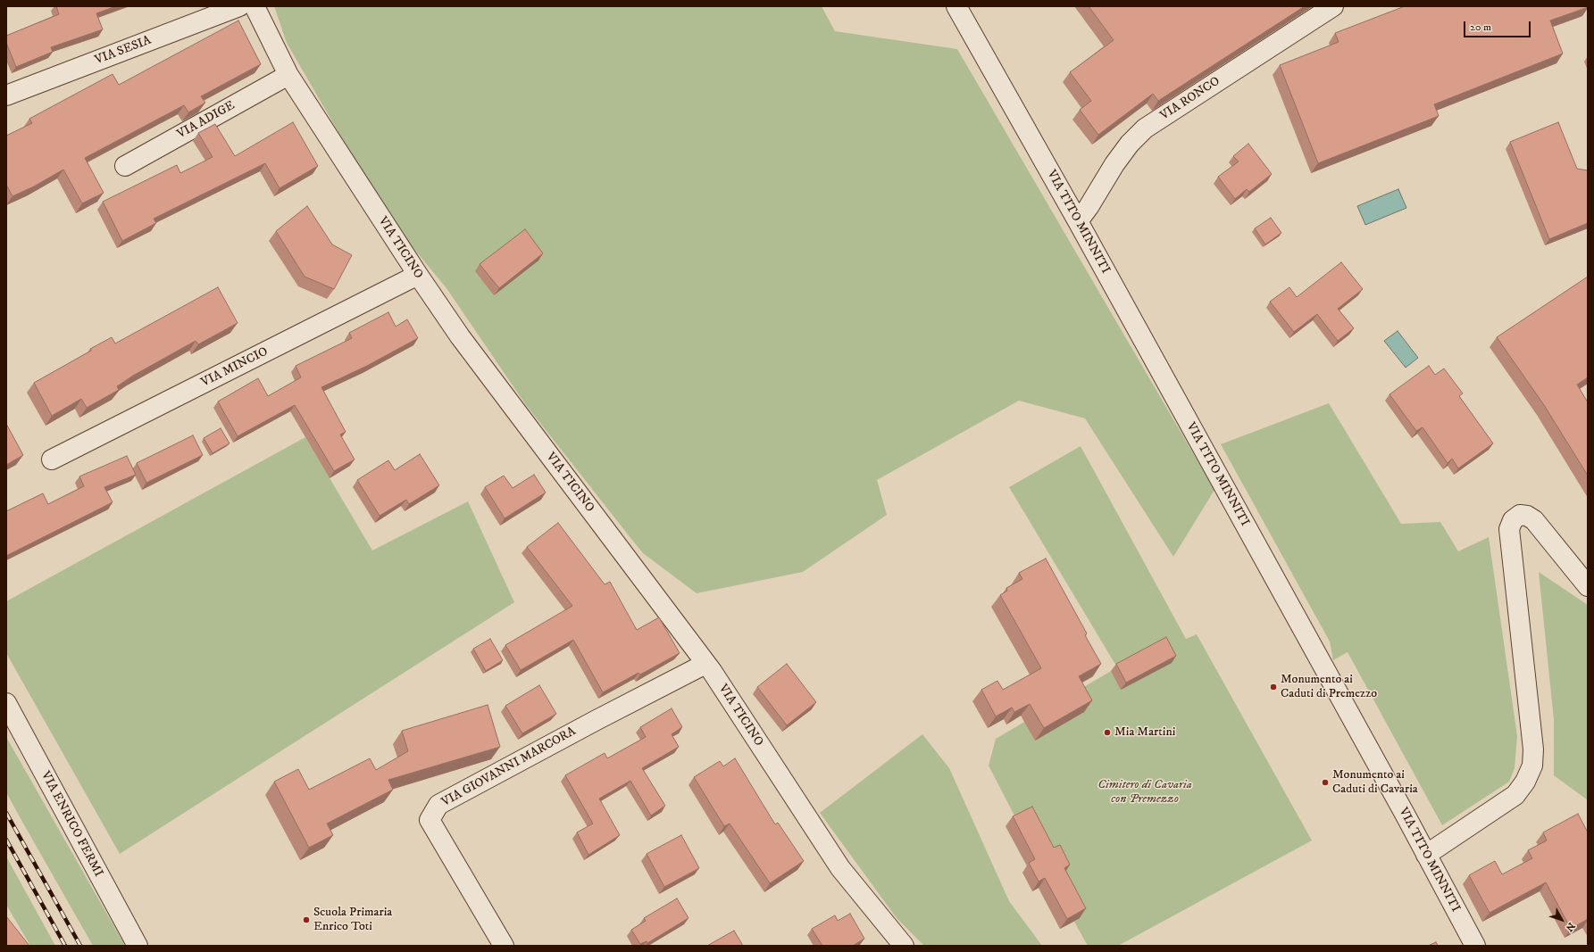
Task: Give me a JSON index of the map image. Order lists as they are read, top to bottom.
{
  "streets": {
    "street": [
      "VIA SESIA",
      "VIA RONCO",
      "VIA ADIGE",
      "VIA TITO MINNITI",
      "VIA TICINO",
      "VIA MINCIO",
      "VIA GIOVANNI MARCORA",
      "VIA ENRICO FERMI"
    ]
  },
  "crossings": [
    ["VIA RONCO", "VIA TITO MINNITI"],
    ["VIA ADIGE", "VIA TICINO"],
    ["VIA TICINO", "VIA MINCIO"],
    ["VIA TICINO", "VIA GIOVANNI MARCORA"]
  ],
  "parks": ["Cimitero di Cavaria con Premezzo"],
  "places": [
    "Monumento ai Caduti di Premezzo",
    "Mia Martini",
    "Monumento ai Caduti di Cavaria",
    "Scuola Primaria Enrico Toti"
  ],
  "scale_bar": "20 m",
  "north": "bottom right"
}
